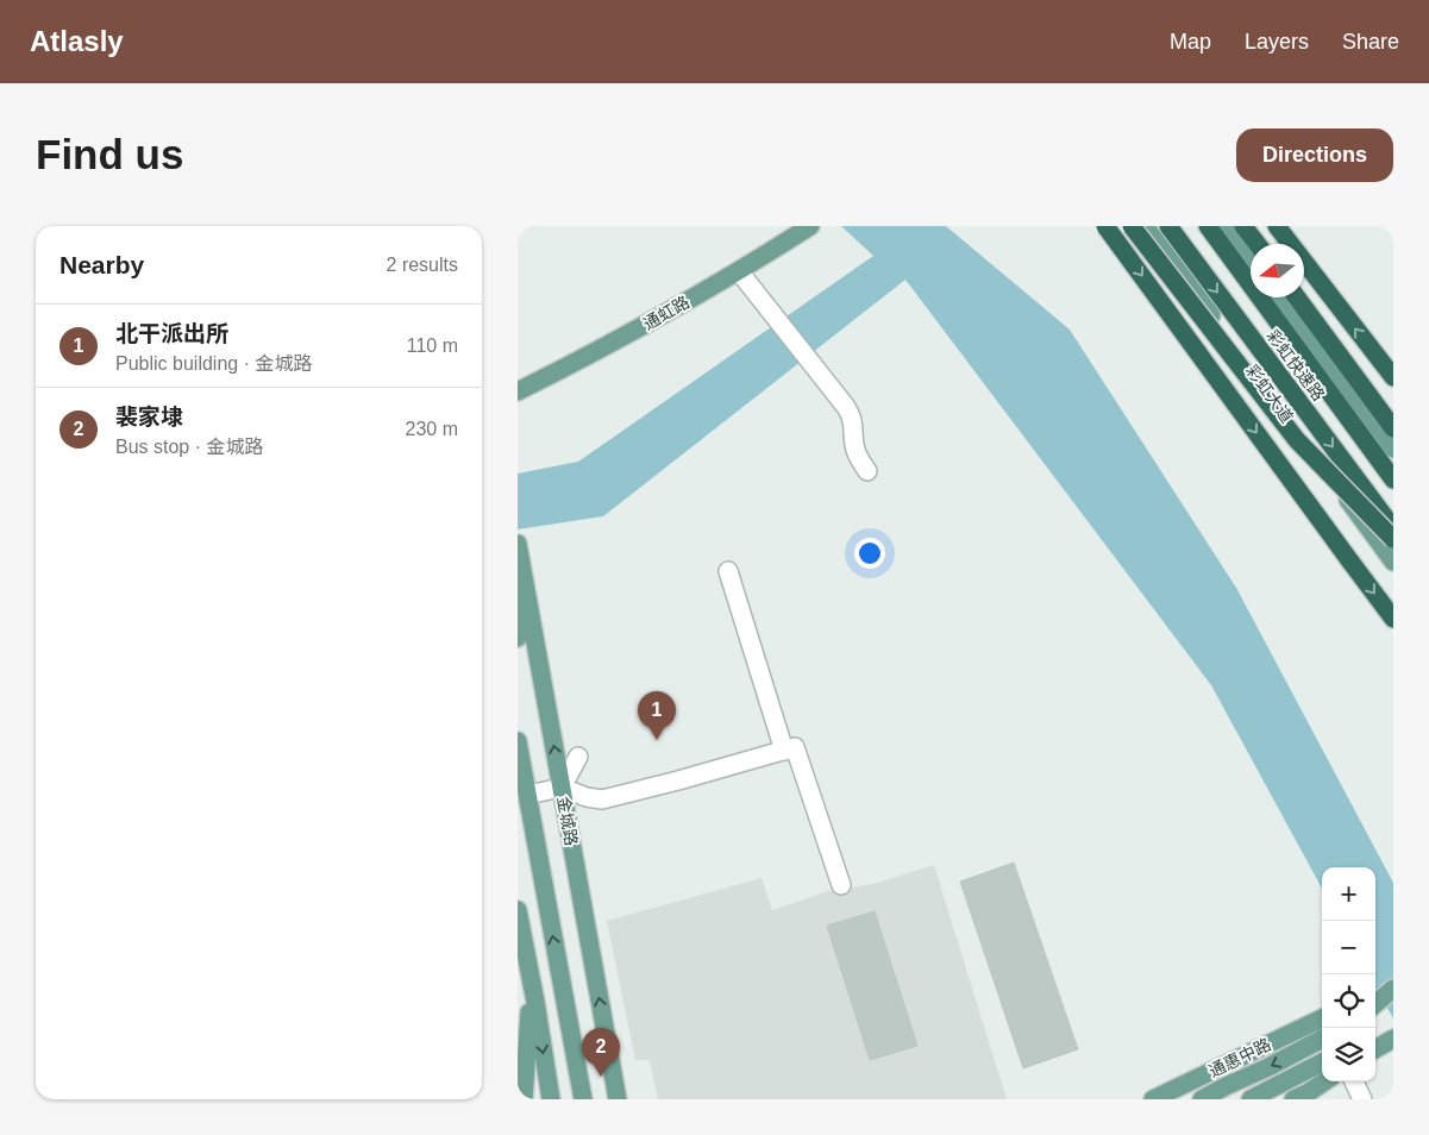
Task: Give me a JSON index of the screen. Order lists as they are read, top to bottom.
{
  "streets": {
    "highway": ["彩虹快速路"],
    "main road": [
      "通虹路",
      "彩虹大道",
      "金城路",
      "通惠中路"
    ]
  },
  "north": "left",
  "page": {
    "header": "Atlasly",
    "nav": ["Map", "Layers", "Share"],
    "buttons": "Directions",
    "title": "Find us",
    "heading": ["Nearby", "2 results"],
    "list": [
      {
        "mark": "1",
        "name": "北干派出所",
        "note": "Public building · 金城路",
        "value": "110 m"
      },
      {
        "mark": "2",
        "name": "裴家埭",
        "note": "Bus stop · 金城路",
        "value": "230 m"
      }
    ],
    "pins": ["1", "2"],
    "map_buttons": ["+", "−"]
  }
}
